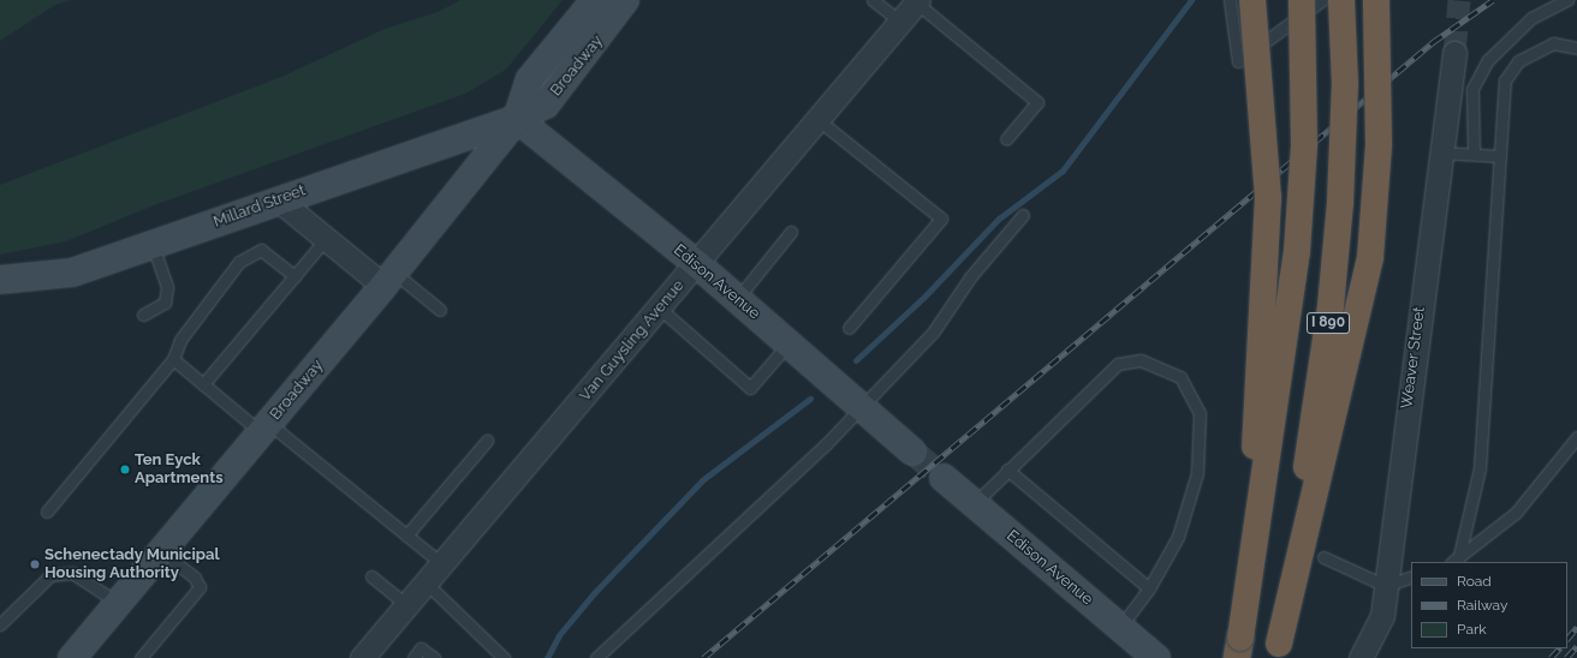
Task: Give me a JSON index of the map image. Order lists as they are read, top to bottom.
{
  "streets": {
    "highway": ["I 890"],
    "street": [
      "Broadway",
      "Millard Street",
      "Edison Avenue",
      "Van Guysling Avenue",
      "Weaver Street"
    ]
  },
  "crossings": [
    ["Broadway", "Millard Street"],
    ["Broadway", "Edison Avenue"],
    ["Millard Street", "Edison Avenue"],
    ["Edison Avenue", "Van Guysling Avenue"]
  ],
  "places": ["Ten Eyck Apartments", "Schenectady Municipal Housing Authority"],
  "legend": ["Road", "Railway", "Park"]
}
